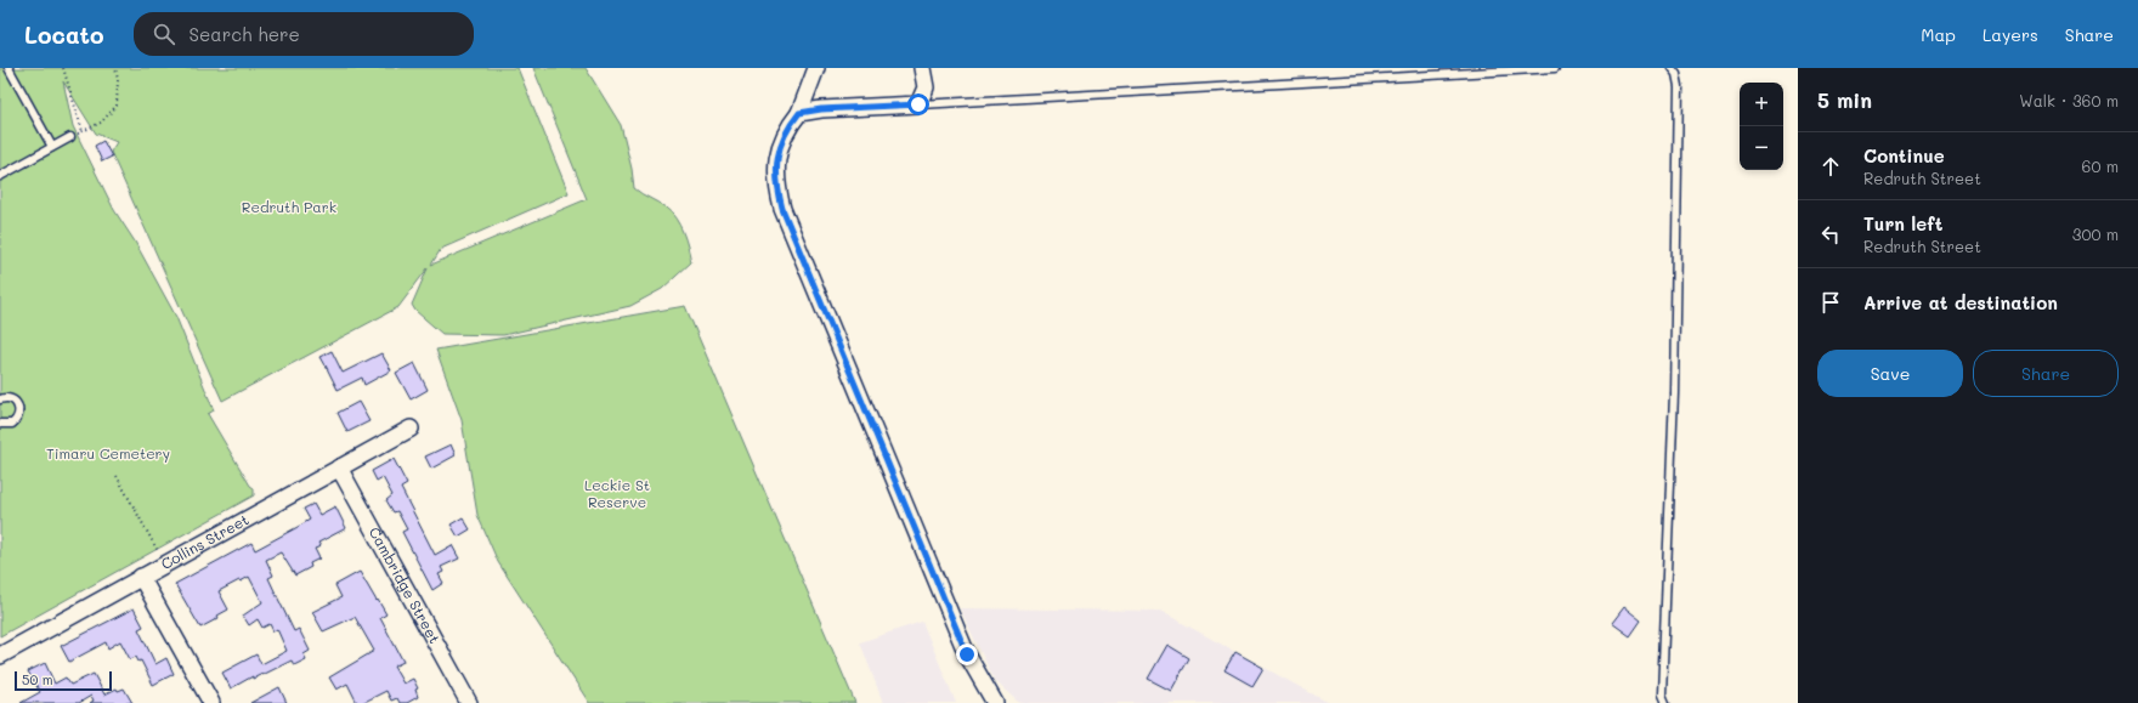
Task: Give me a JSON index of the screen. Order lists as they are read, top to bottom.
{
  "streets": {
    "street": ["Collins Street", "Cambridge Street"]
  },
  "crossings": [
    ["Collins Street", "Cambridge Street"]
  ],
  "parks": ["Redruth Park", "Timaru Cemetery", "Leckie St Reserve"],
  "scale_bar": "50 m",
  "page": {
    "header": "Locato",
    "search": "Search here",
    "nav": ["Map", "Layers", "Share"],
    "heading": ["5 min", "Walk · 360 m"],
    "map_buttons": ["+", "−"],
    "list": [
      ["Continue", "Redruth Street", "60 m"],
      ["Turn left", "Redruth Street", "300 m"],
      "Arrive at destination"
    ],
    "buttons": ["Save", "Share"],
    "scale": "50 m"
  }
}
